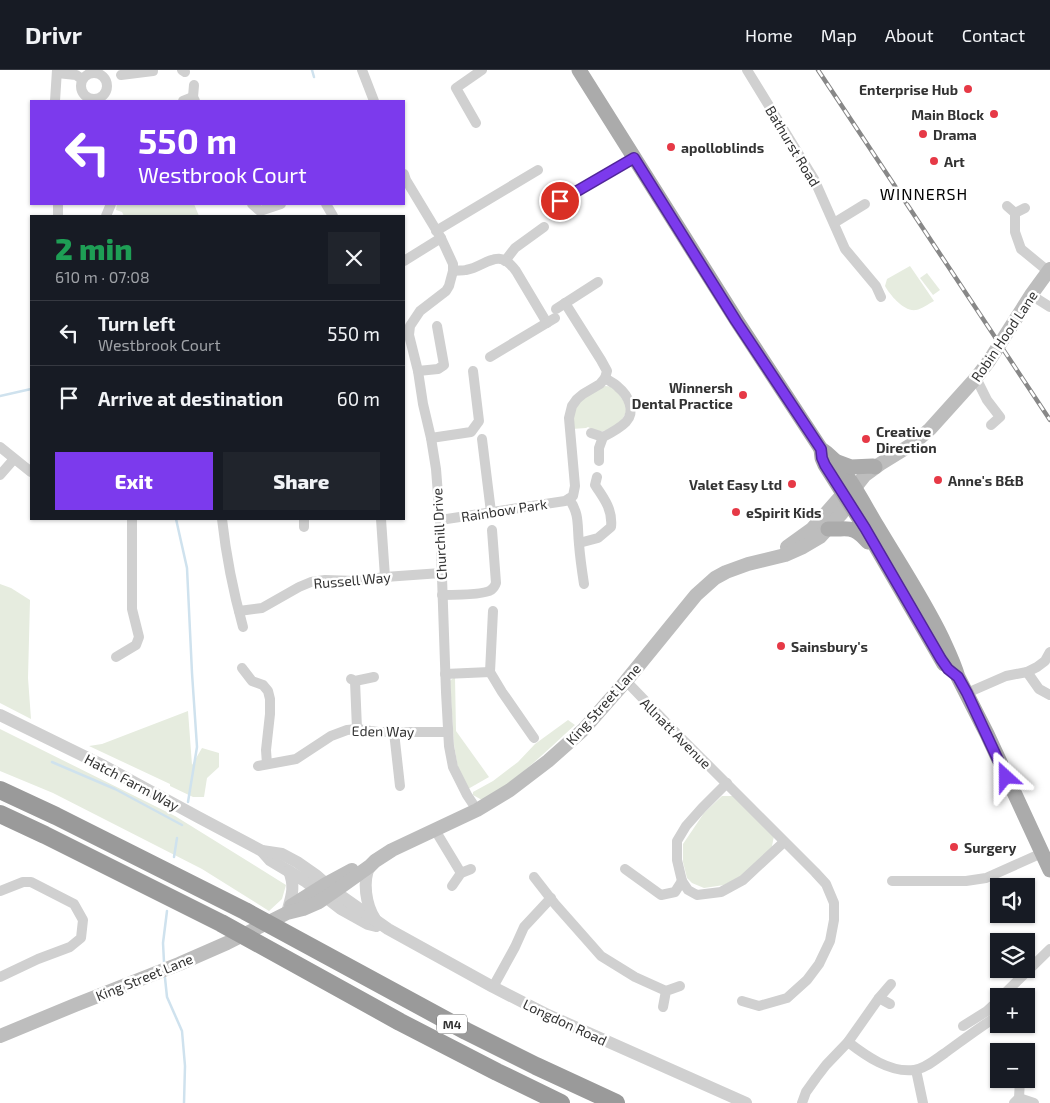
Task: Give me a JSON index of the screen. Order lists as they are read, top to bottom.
{
  "streets": {
    "highway": ["M4"],
    "main road": ["Robin Hood Lane", "King Street Lane"],
    "street": [
      "Bathurst Road",
      "Rainbow Park",
      "Churchill Drive",
      "Russell Way",
      "Eden Way",
      "Allnatt Avenue",
      "Hatch Farm Way",
      "Longdon Road"
    ]
  },
  "crossings": [
    ["Robin Hood Lane", "King Street Lane"],
    ["Rainbow Park", "Churchill Drive"],
    ["Churchill Drive", "Russell Way"],
    ["Churchill Drive", "King Street Lane"],
    ["Churchill Drive", "Eden Way"],
    ["King Street Lane", "Allnatt Avenue"],
    ["King Street Lane", "Hatch Farm Way"],
    ["King Street Lane", "Longdon Road"],
    ["Hatch Farm Way", "Longdon Road"]
  ],
  "districts": ["WINNERSH"],
  "places": [
    "Enterprise Hub",
    "Main Block",
    "Drama",
    "apolloblinds",
    "Art",
    "Winnersh Dental Practice",
    "Creative Direction",
    "Anne's B&B",
    "Valet Easy Ltd",
    "eSpirit Kids",
    "Sainsbury's",
    "Surgery"
  ],
  "page": {
    "header": "Drivr",
    "nav": [
      "Home",
      "Map",
      "About",
      "Contact"
    ],
    "turn": ["550 m", "Westbrook Court"],
    "heading": ["2 min", "610 m · 07:08"],
    "list": [
      {
        "name": "Turn left",
        "note": "Westbrook Court",
        "value": "550 m"
      },
      {
        "name": "Arrive at destination",
        "value": "60 m"
      }
    ],
    "buttons": ["Exit", "Share"],
    "map_buttons": ["+", "−"]
  }
}
